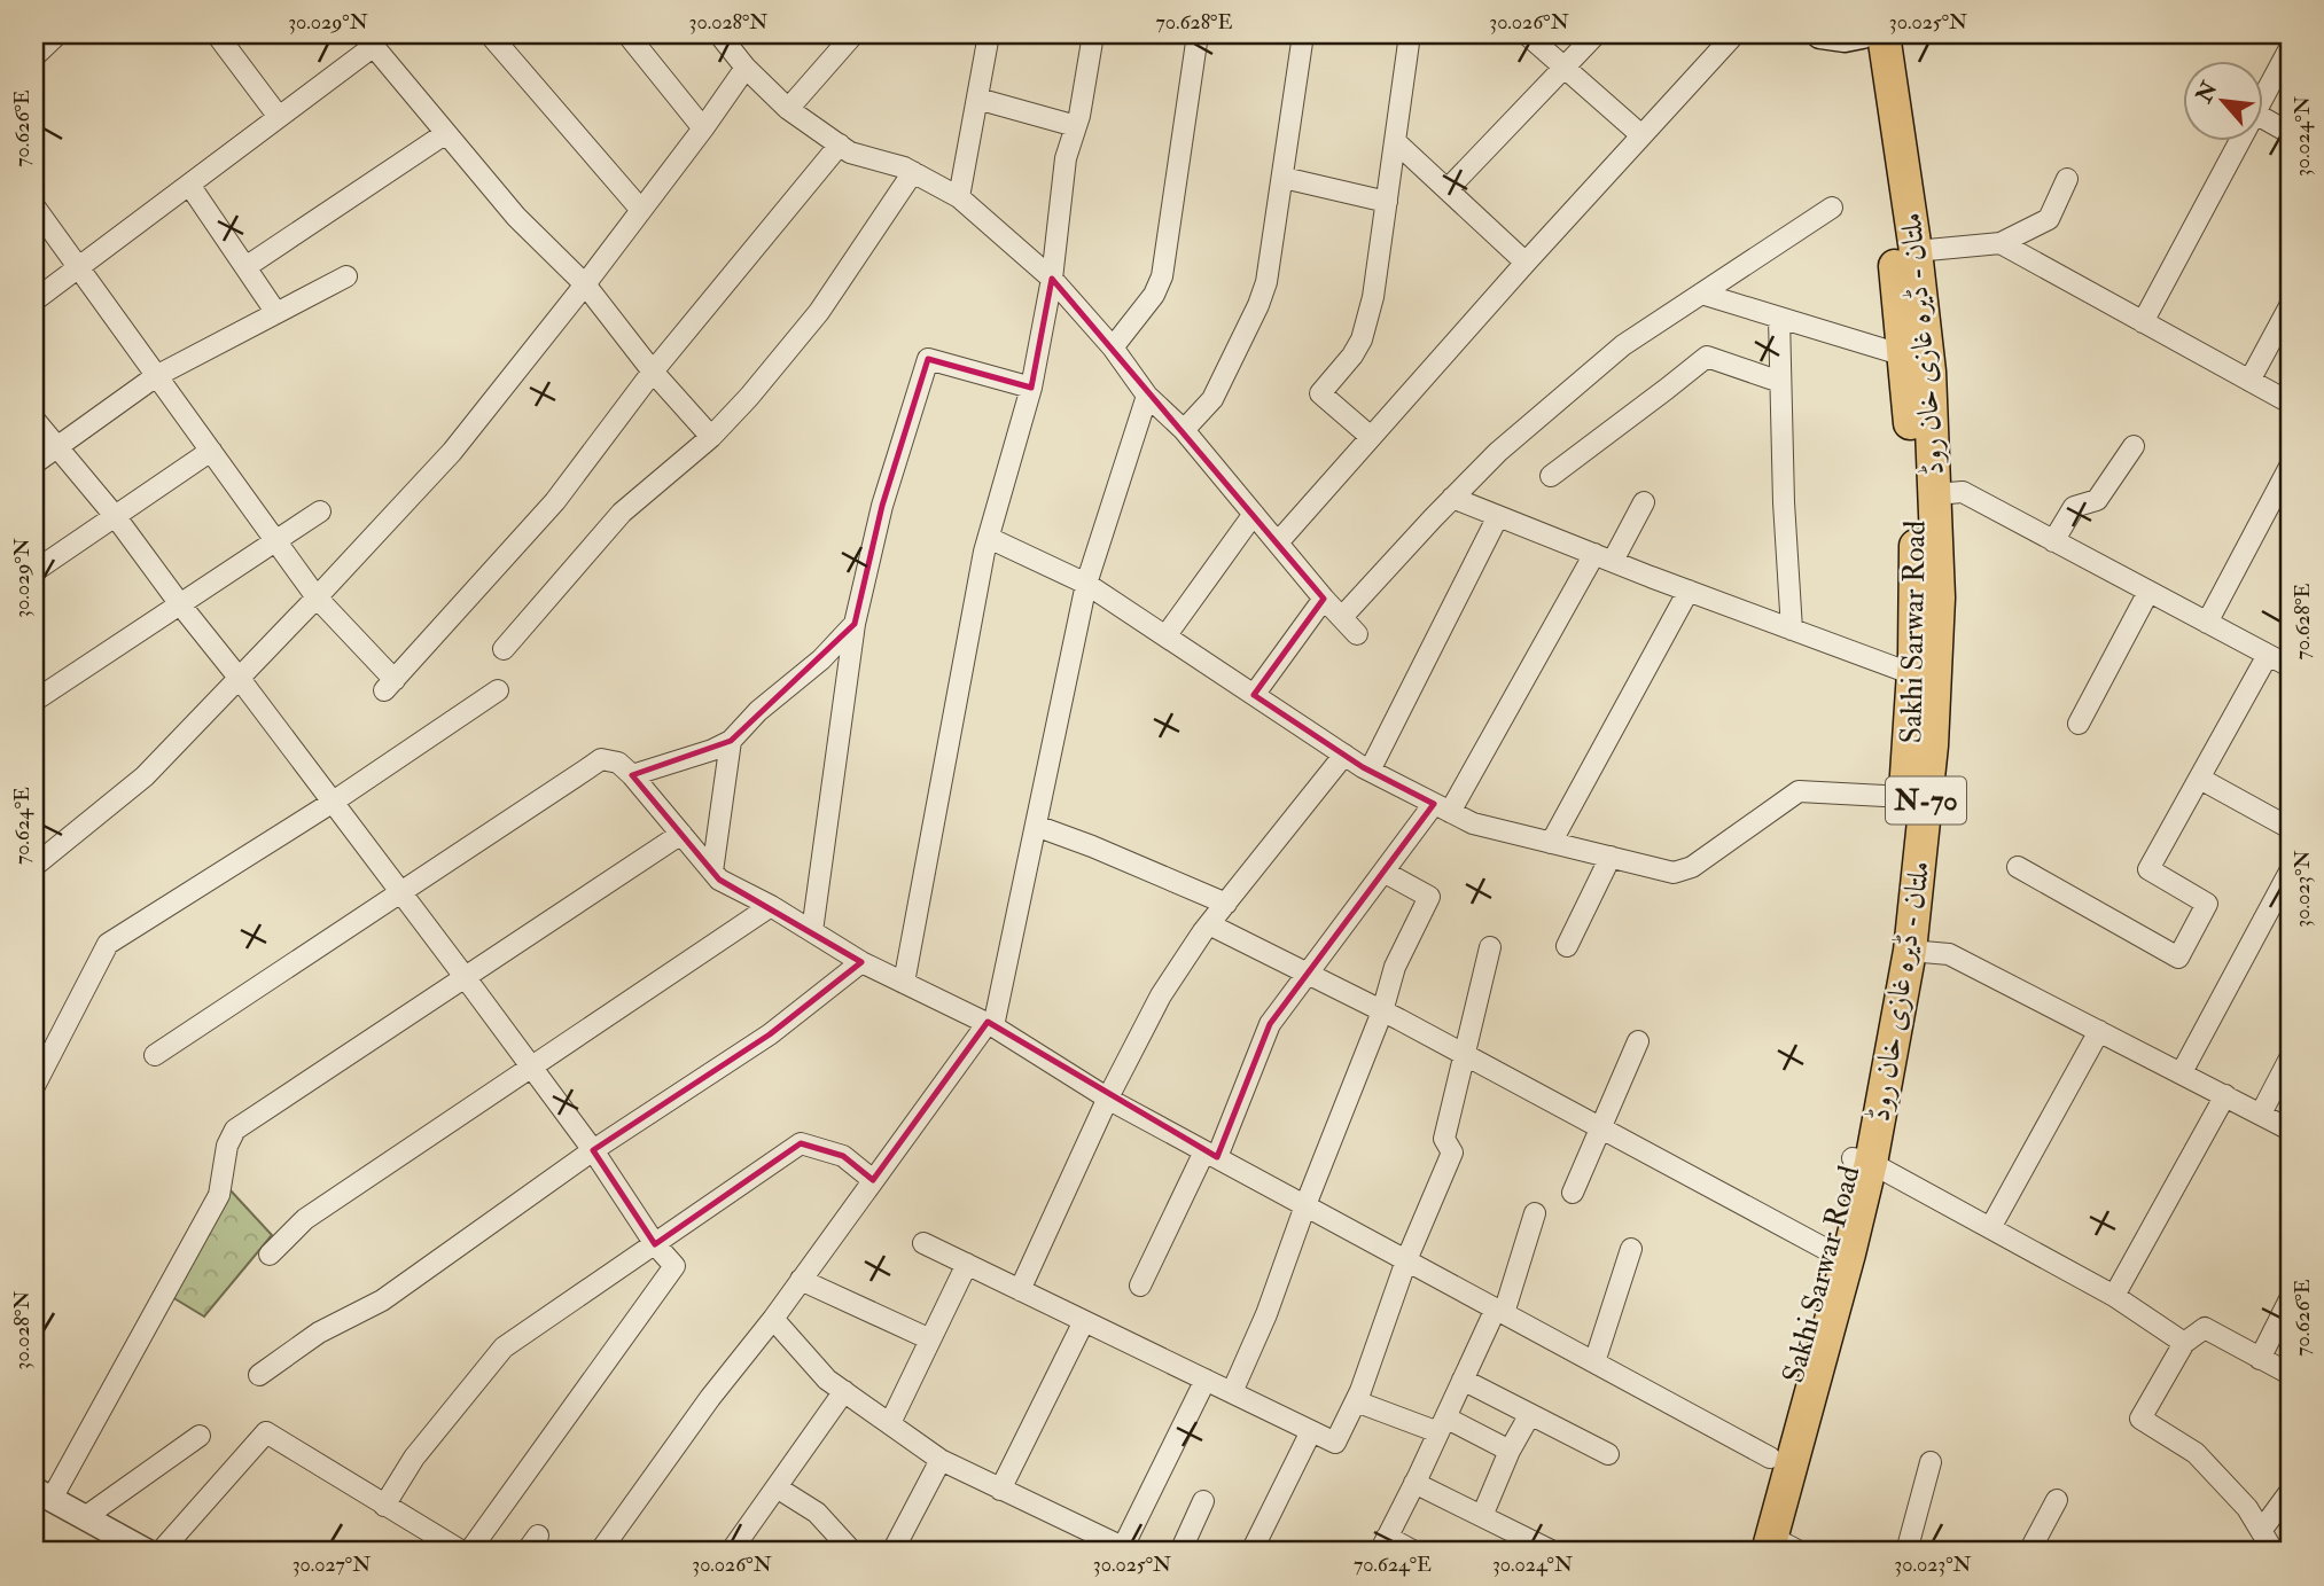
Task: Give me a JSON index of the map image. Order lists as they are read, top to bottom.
{
  "streets": {
    "highway": ["ملتان - ڈیرہ غازی خان روڈ", "Sakhi Sarwar Road", "N-70"]
  },
  "crossings": [
    ["ملتان - ڈیرہ غازی خان روڈ", "Sakhi Sarwar Road"]
  ],
  "north": "top left",
  "coordinates": [
    "30.029°N",
    "30.028°N",
    "70.628°E",
    "30.026°N",
    "30.025°N",
    "70.626°E",
    "30.024°N",
    "70.624°E",
    "30.023°N",
    "30.027°N"
  ]
}
